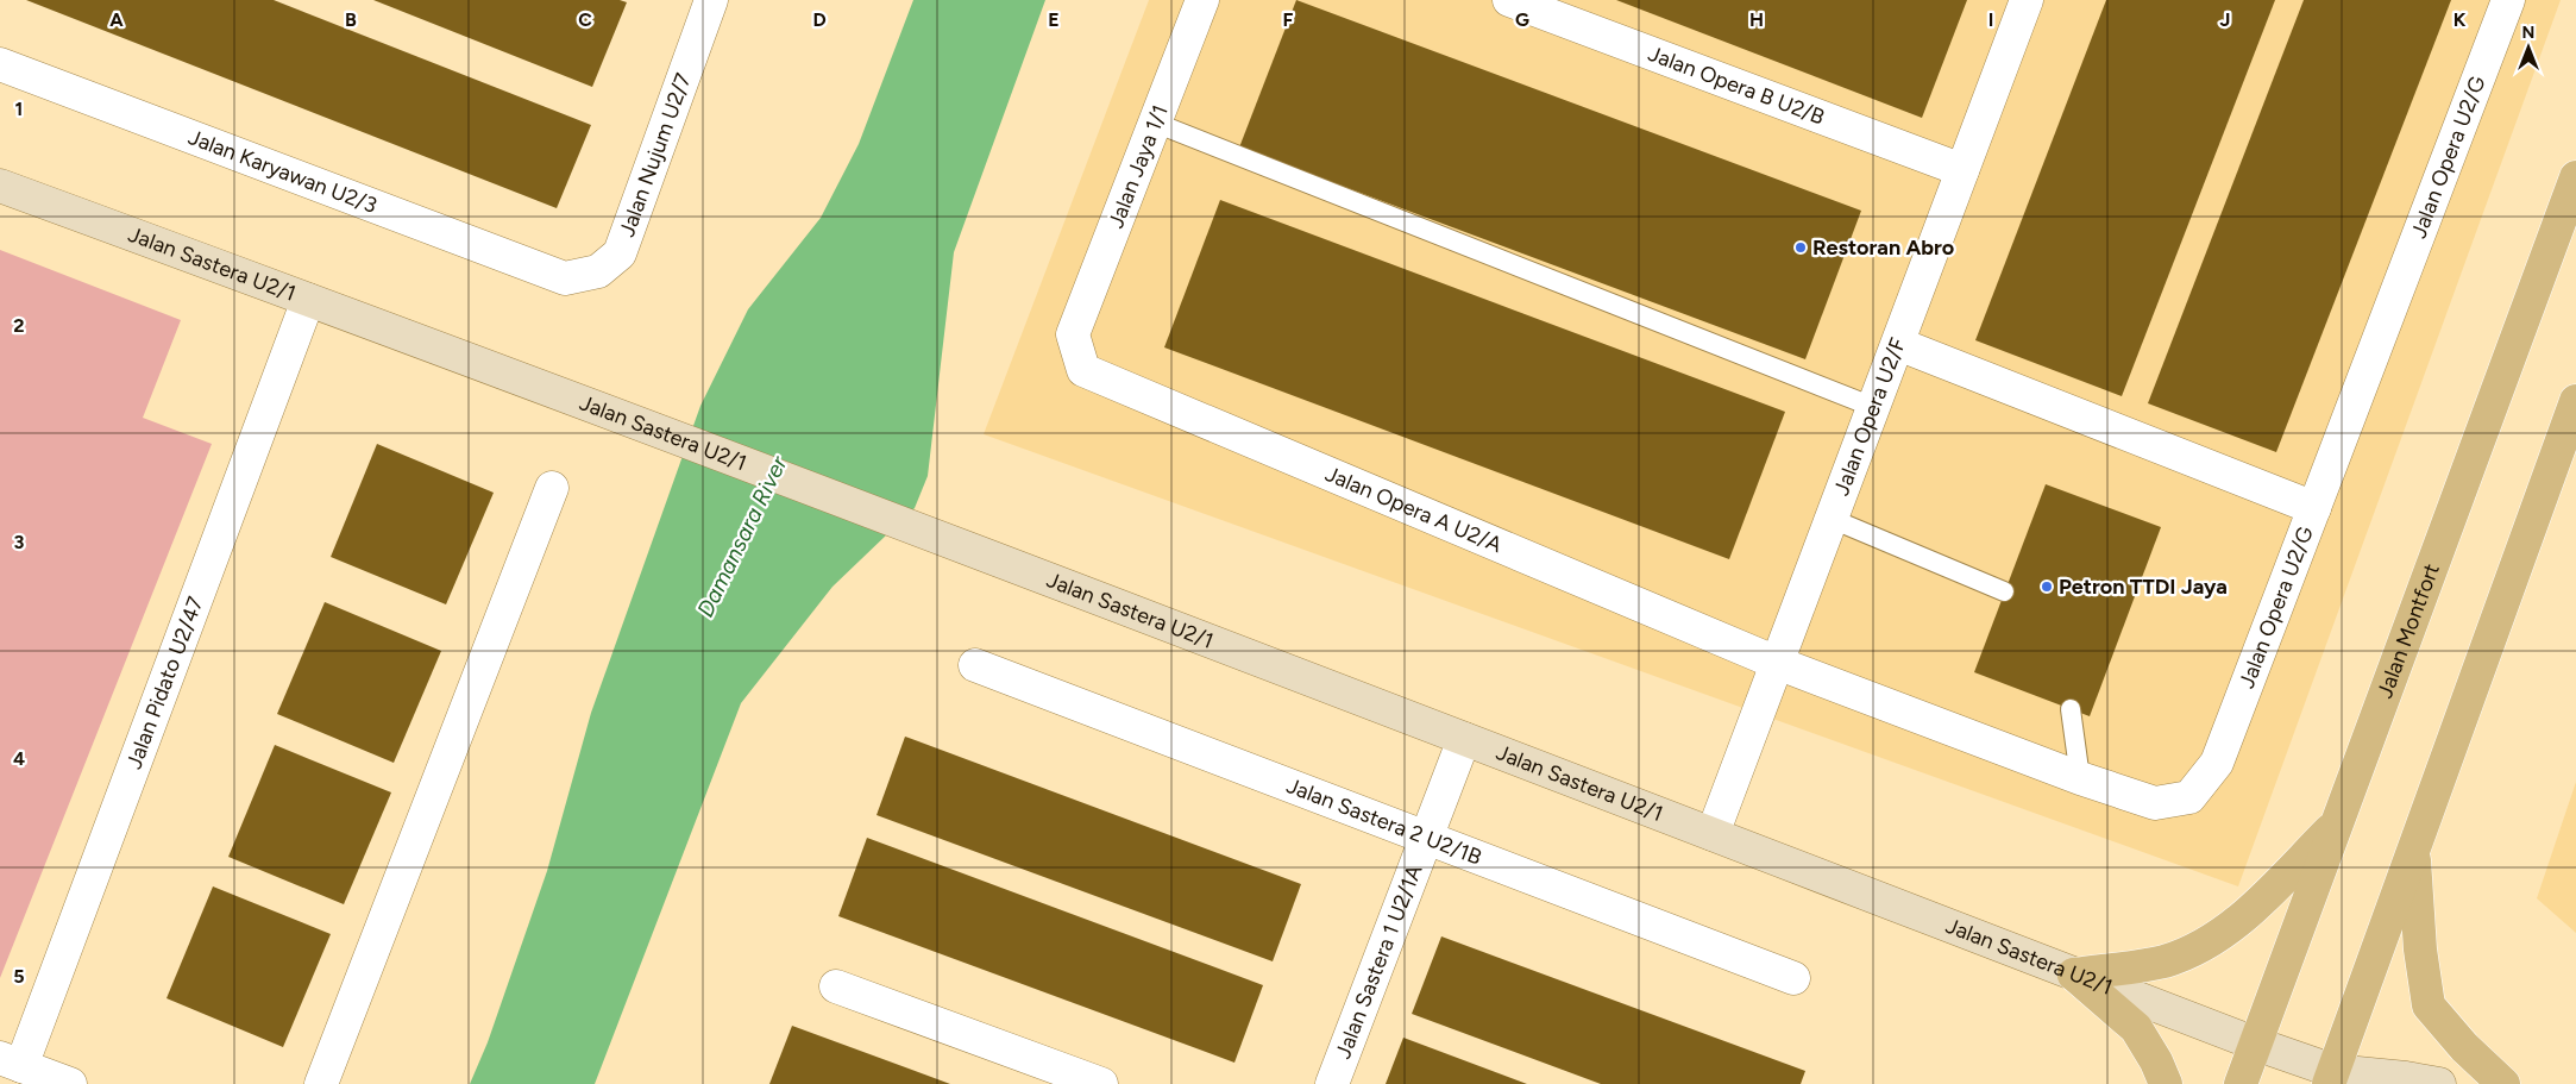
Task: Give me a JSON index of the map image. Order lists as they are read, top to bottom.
{
  "streets": {
    "main road": ["Jalan Montfort"],
    "street": [
      "Jalan Opera B U2/B",
      "Jalan Nujum U2/7",
      "Jalan Opera U2/G",
      "Jalan Jaya 1/1",
      "Jalan Karyawan U2/3",
      "Jalan Sastera U2/1",
      "Jalan Opera U2/F",
      "Jalan Opera A U2/A",
      "Jalan Pidato U2/47",
      "Jalan Sastera 2 U2/1B",
      "Jalan Sastera 1 U2/1A"
    ]
  },
  "crossings": [
    ["Jalan Opera B U2/B", "Jalan Opera U2/F"],
    ["Jalan Nujum U2/7", "Jalan Karyawan U2/3"],
    ["Jalan Opera U2/G", "Jalan Opera U2/F"],
    ["Jalan Opera U2/G", "Jalan Opera A U2/A"],
    ["Jalan Jaya 1/1", "Jalan Opera A U2/A"],
    ["Jalan Sastera U2/1", "Jalan Opera U2/F"],
    ["Jalan Sastera U2/1", "Jalan Montfort"],
    ["Jalan Sastera U2/1", "Jalan Pidato U2/47"],
    ["Jalan Sastera U2/1", "Jalan Sastera 1 U2/1A"],
    ["Jalan Opera U2/F", "Jalan Opera A U2/A"],
    ["Jalan Sastera 2 U2/1B", "Jalan Sastera 1 U2/1A"]
  ],
  "water": ["Damansara River"],
  "places": ["Restoran Abro", "Petron TTDI Jaya"],
  "north": "top",
  "grid": {
    "columns": [
      "A",
      "B",
      "C",
      "D",
      "E",
      "F",
      "G",
      "H",
      "I",
      "J",
      "K"
    ],
    "rows": [
      "1",
      "2",
      "3",
      "4",
      "5"
    ]
  }
}
